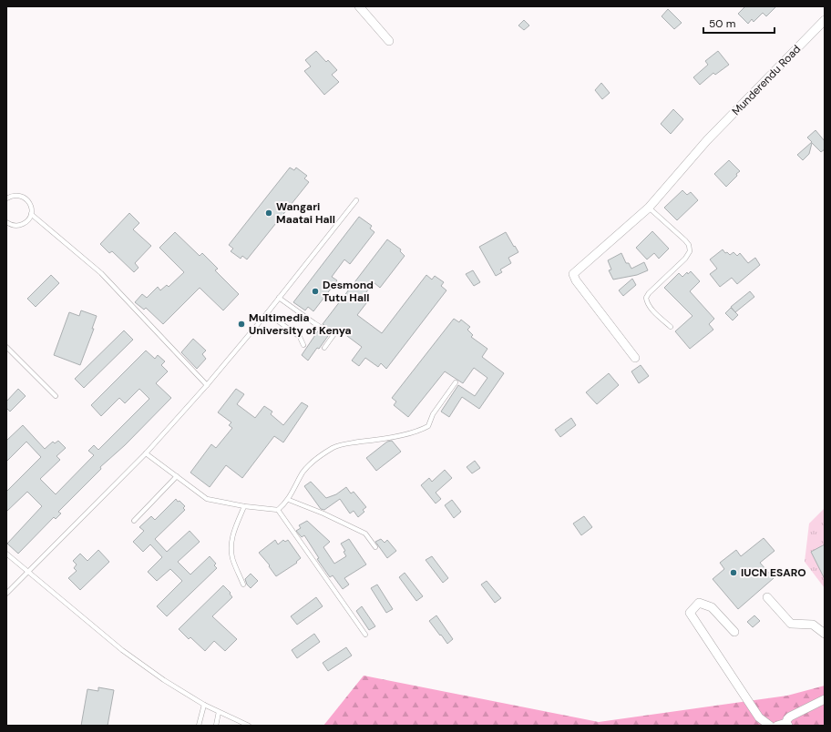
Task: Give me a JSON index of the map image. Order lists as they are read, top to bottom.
{
  "streets": {
    "street": ["Munderendu Road"]
  },
  "places": [
    "Wangari Maatai Hall",
    "Desmond Tutu Hall",
    "Multimedia University of Kenya",
    "IUCN ESARO"
  ],
  "scale_bar": "50 m"
}
